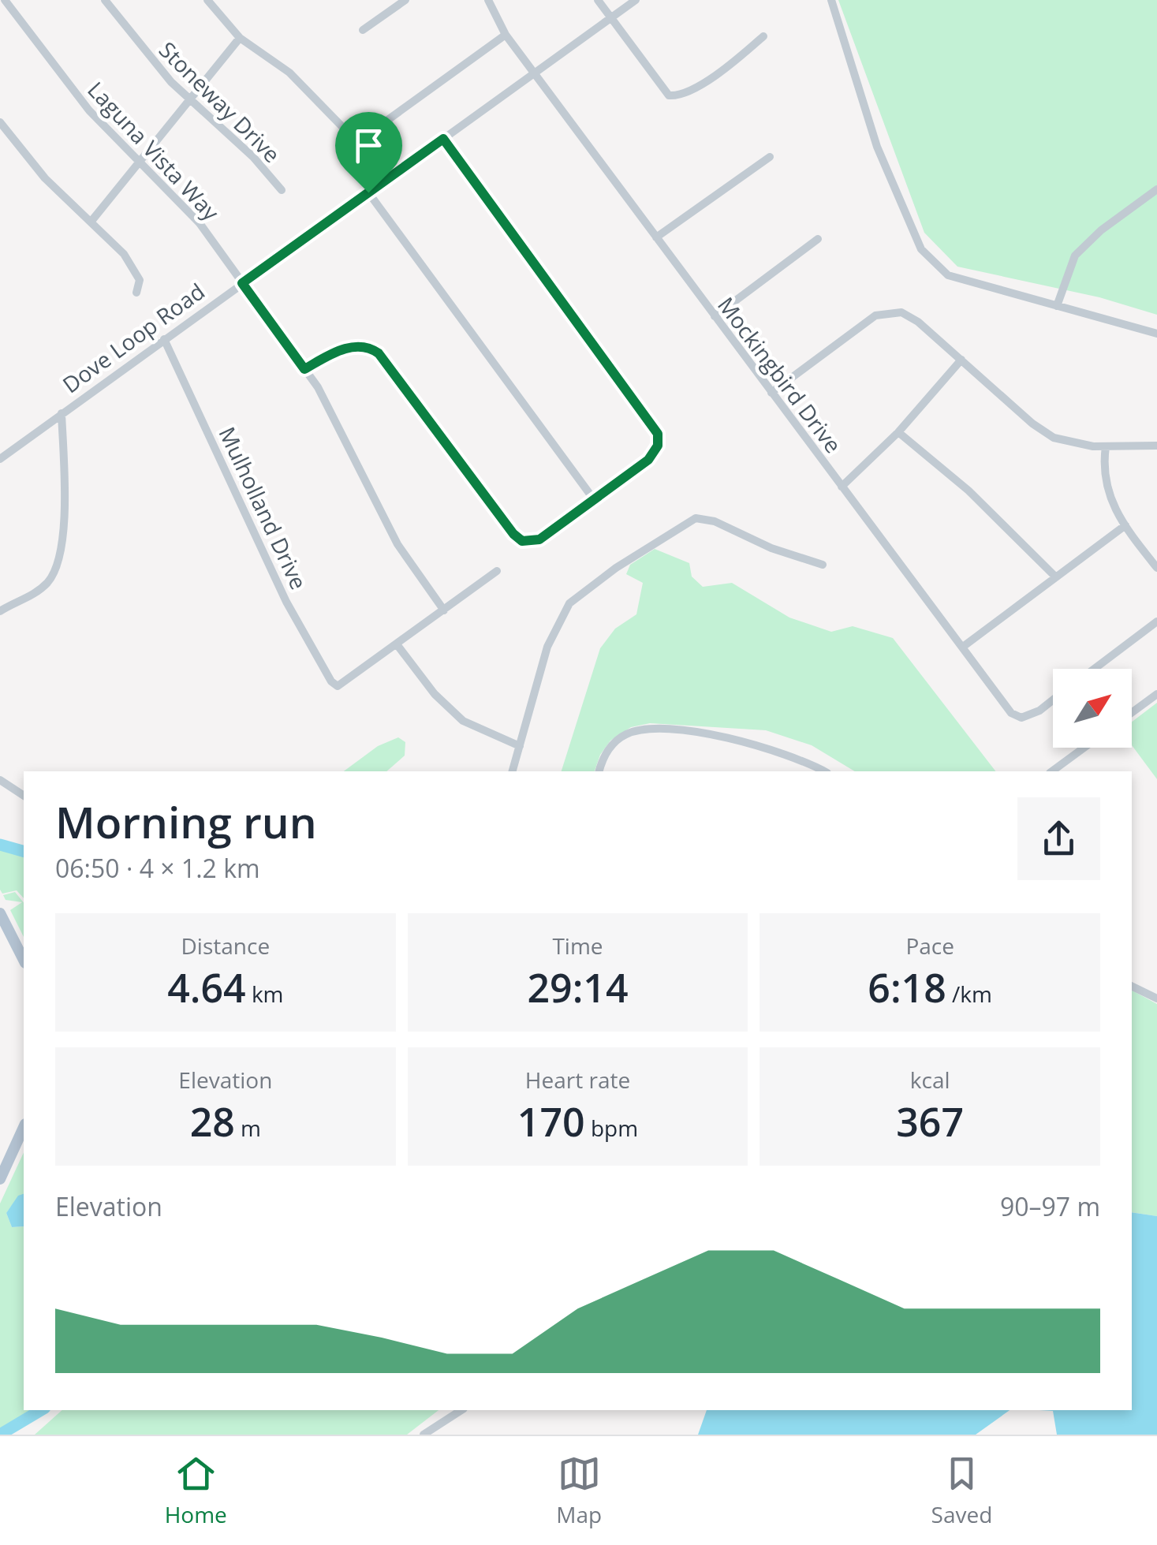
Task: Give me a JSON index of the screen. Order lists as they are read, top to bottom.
{
  "streets": {
    "street": [
      "Stoneway Drive",
      "Laguna Vista Way",
      "Dove Loop Road",
      "Mockingbird Drive",
      "Mulholland Drive"
    ]
  },
  "crossings": [
    ["Laguna Vista Way", "Dove Loop Road"],
    ["Dove Loop Road", "Mockingbird Drive"],
    ["Dove Loop Road", "Mulholland Drive"]
  ],
  "north": "top right",
  "page": {
    "heading": ["Morning run", "06:50 · 4 × 1.2 km"],
    "stats": [
      ["Distance", "4.64 km"],
      ["Time", "29:14"],
      ["Pace", "6:18 /km"],
      ["Elevation", "28 m"],
      ["Heart rate", "170 bpm"],
      ["kcal", "367"]
    ],
    "chart": ["Elevation", "90–97 m"],
    "tabs": ["Home", "Map", "Saved"]
  }
}
